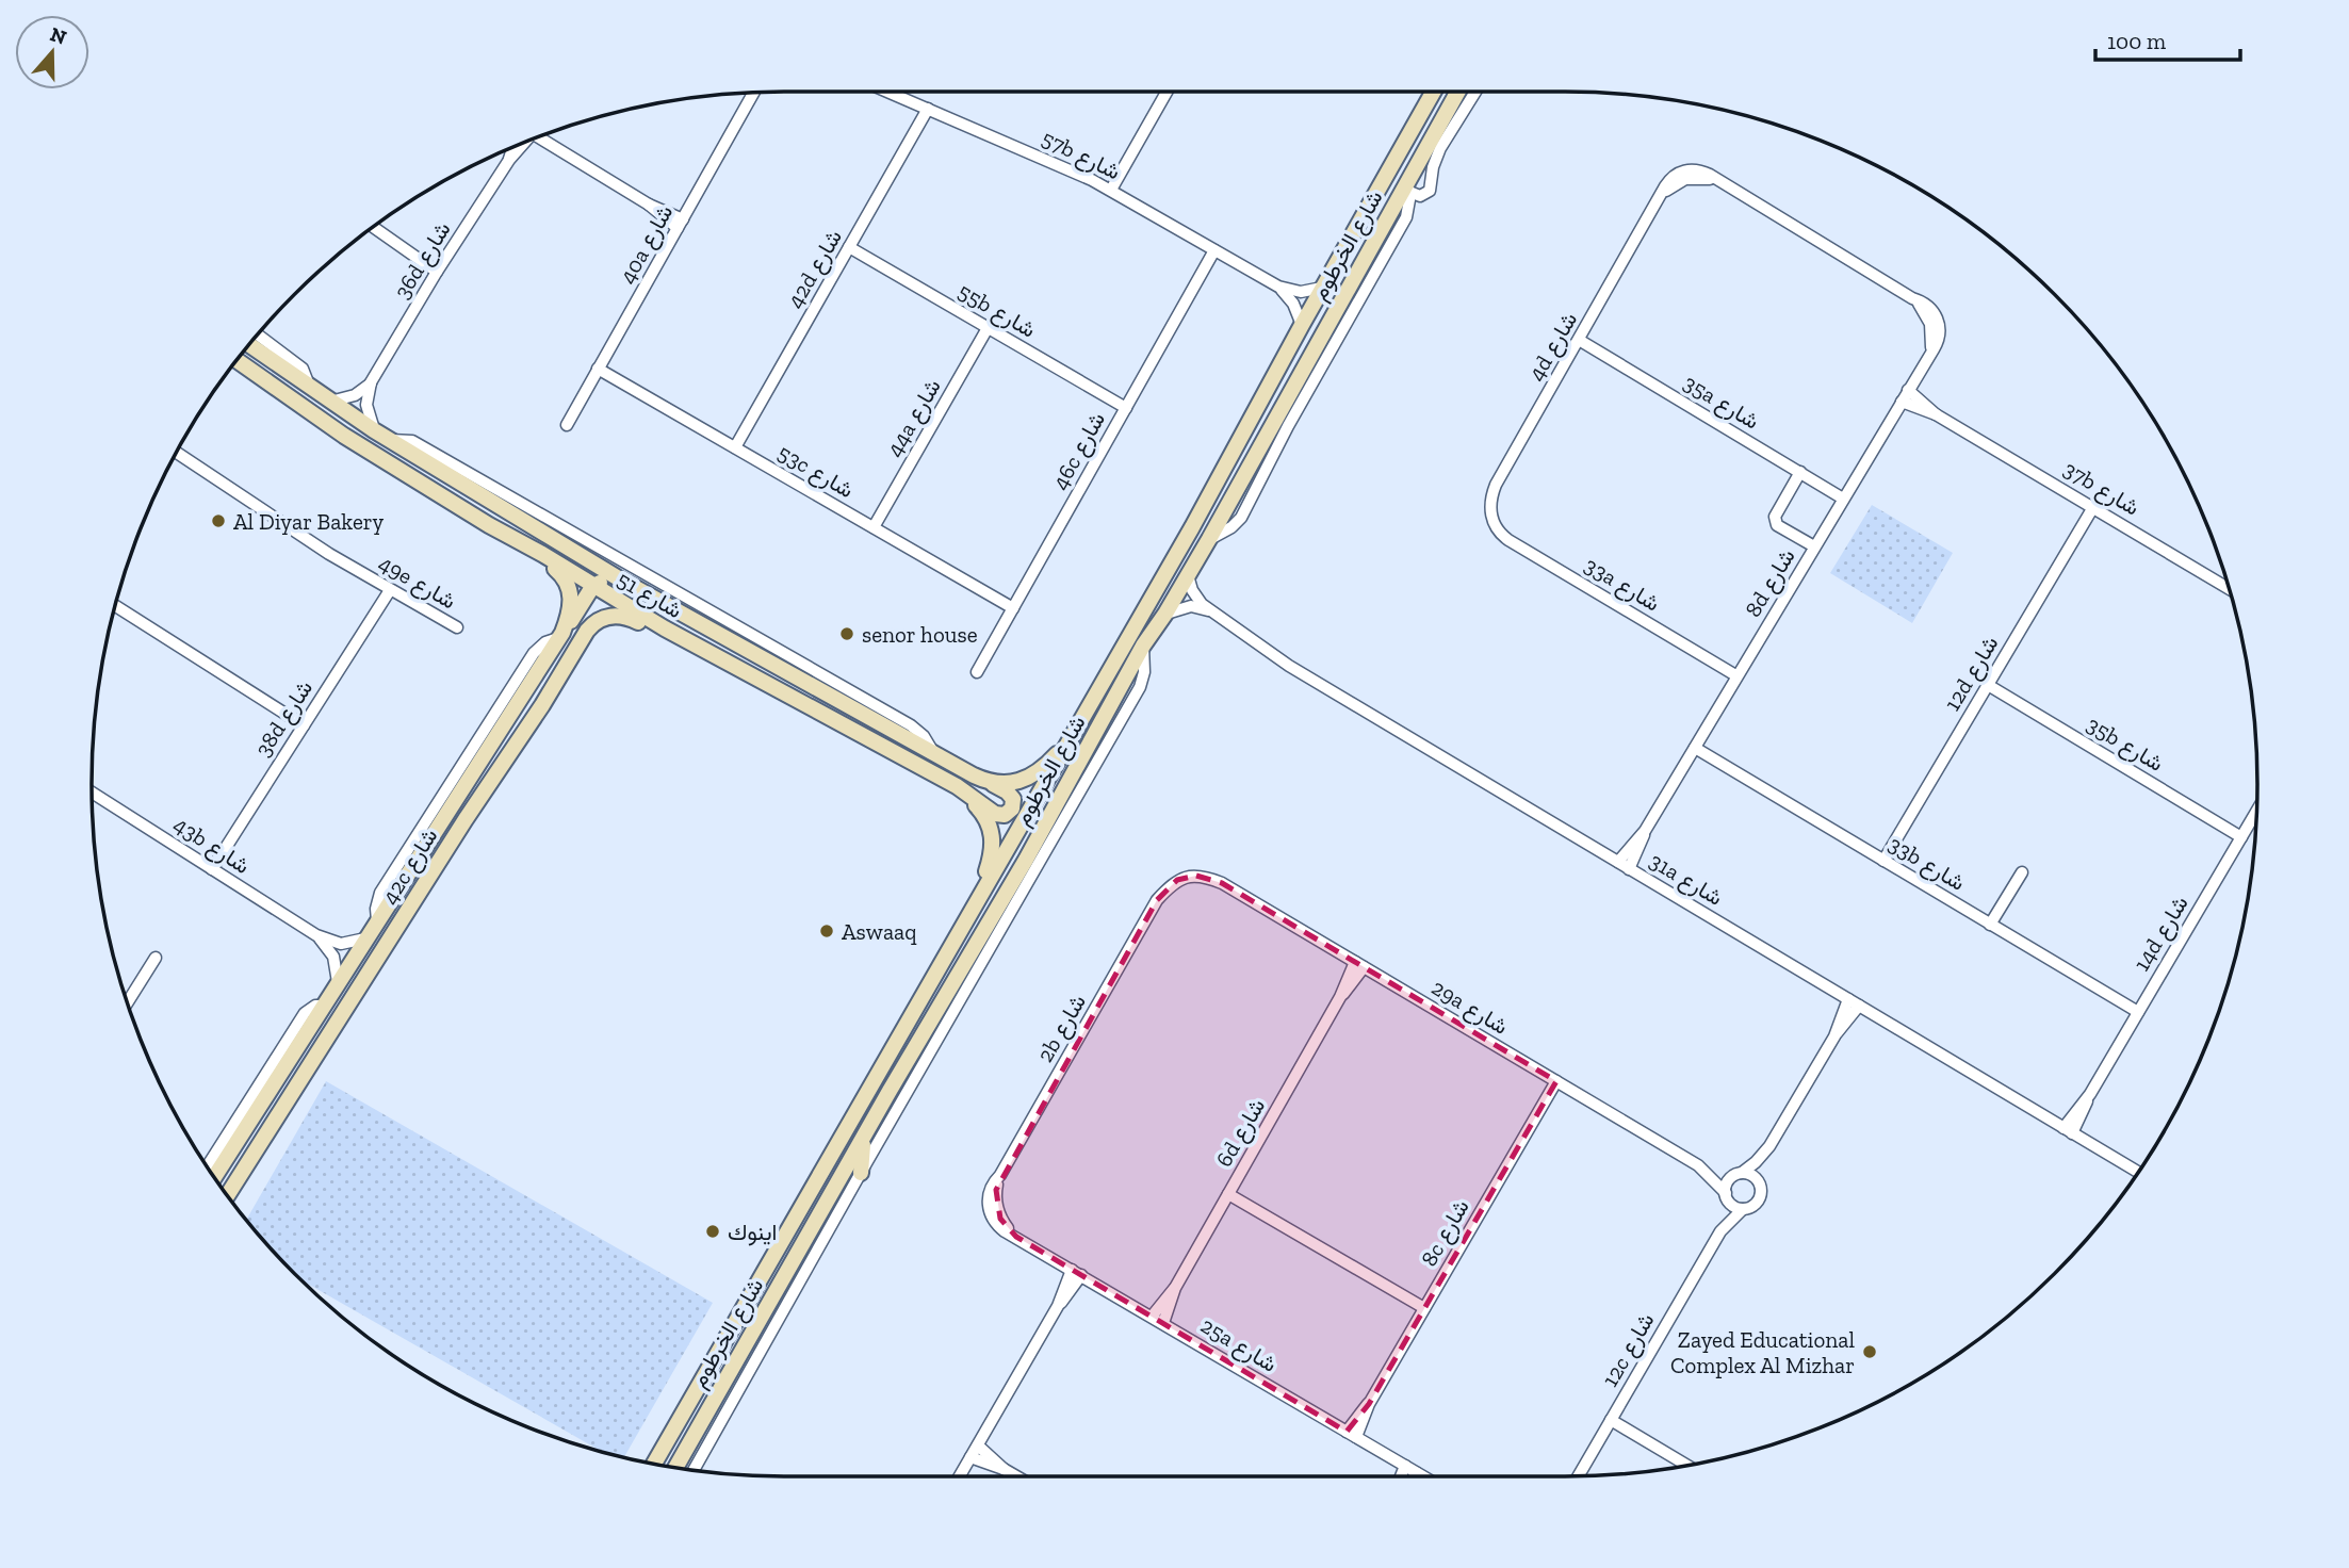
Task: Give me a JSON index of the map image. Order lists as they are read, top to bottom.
{
  "streets": {
    "street": [
      "57b شارع",
      "40a شارع",
      "شارع الخرطوم",
      "36d شارع",
      "42d شارع",
      "55b شارع",
      "4d شارع",
      "35a شارع",
      "44a شارع",
      "46c شارع",
      "53c شارع",
      "37b شارع",
      "49e شارع",
      "8d شارع",
      "33a شارع",
      "شارع 51",
      "12d شارع",
      "38d شارع",
      "35b شارع",
      "43b شارع",
      "33b شارع",
      "42c شارع",
      "31a شارع",
      "14d شارع",
      "29a شارع",
      "2b شارع",
      "6d شارع",
      "8c شارع",
      "25a شارع",
      "12c شارع"
    ]
  },
  "crossings": [
    ["57b شارع", "شارع الخرطوم"],
    ["57b شارع", "42d شارع"],
    ["57b شارع", "46c شارع"],
    ["40a شارع", "53c شارع"],
    ["شارع الخرطوم", "شارع 51"],
    ["شارع الخرطوم", "31a شارع"],
    ["42d شارع", "55b شارع"],
    ["42d شارع", "53c شارع"],
    ["55b شارع", "44a شارع"],
    ["55b شارع", "46c شارع"],
    ["4d شارع", "35a شارع"],
    ["4d شارع", "8d شارع"],
    ["4d شارع", "33a شارع"],
    ["35a شارع", "8d شارع"],
    ["44a شارع", "53c شارع"],
    ["46c شارع", "53c شارع"],
    ["37b شارع", "8d شارع"],
    ["37b شارع", "12d شارع"],
    ["49e شارع", "38d شارع"],
    ["8d شارع", "33a شارع"],
    ["8d شارع", "33b شارع"],
    ["8d شارع", "31a شارع"],
    ["شارع 51", "42c شارع"],
    ["12d شارع", "35b شارع"],
    ["12d شارع", "33b شارع"],
    ["38d شارع", "43b شارع"],
    ["35b شارع", "14d شارع"],
    ["43b شارع", "42c شارع"],
    ["33b شارع", "14d شارع"],
    ["31a شارع", "14d شارع"],
    ["29a شارع", "2b شارع"],
    ["29a شارع", "6d شارع"],
    ["29a شارع", "8c شارع"],
    ["29a شارع", "12c شارع"],
    ["2b شارع", "25a شارع"],
    ["6d شارع", "25a شارع"],
    ["8c شارع", "25a شارع"]
  ],
  "places": [
    "Al Diyar Bakery",
    "senor house",
    "Aswaaq",
    "اينوك",
    "Zayed Educational Complex Al Mizhar"
  ],
  "scale_bar": "100 m",
  "north": "top"
}
